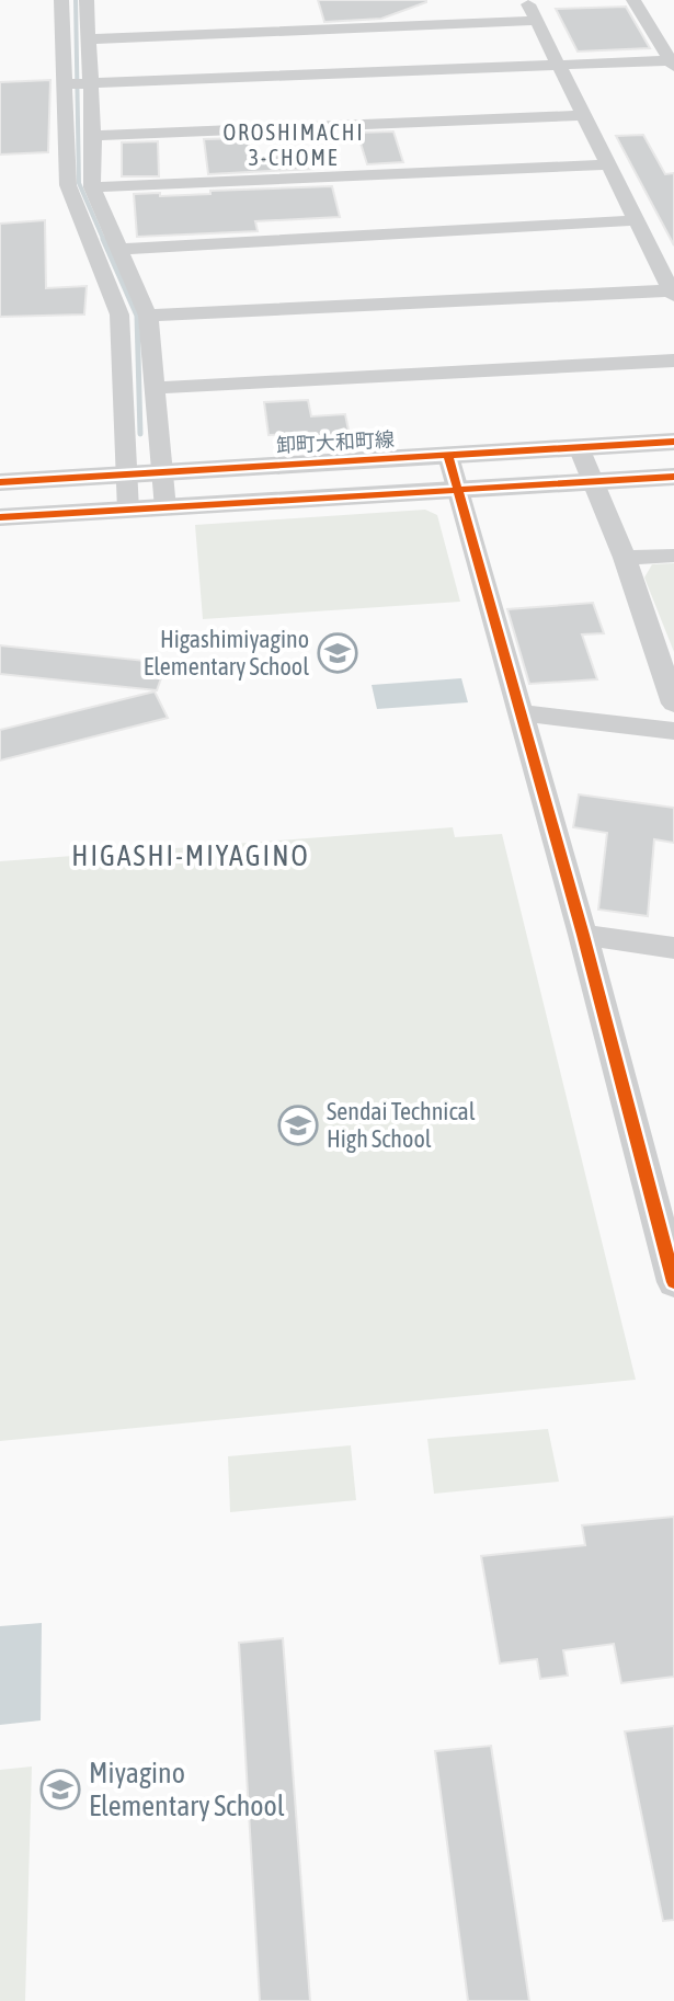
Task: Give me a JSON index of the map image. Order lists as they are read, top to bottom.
{
  "streets": {
    "street": ["卸町大和町線"]
  },
  "districts": ["OROSHIMACHI 3-CHOME", "HIGASHI-MIYAGINO"],
  "places": {
    "school or university": ["Higashimiyagino Elementary School", "Sendai Technical High School", "Miyagino Elementary School"]
  }
}
